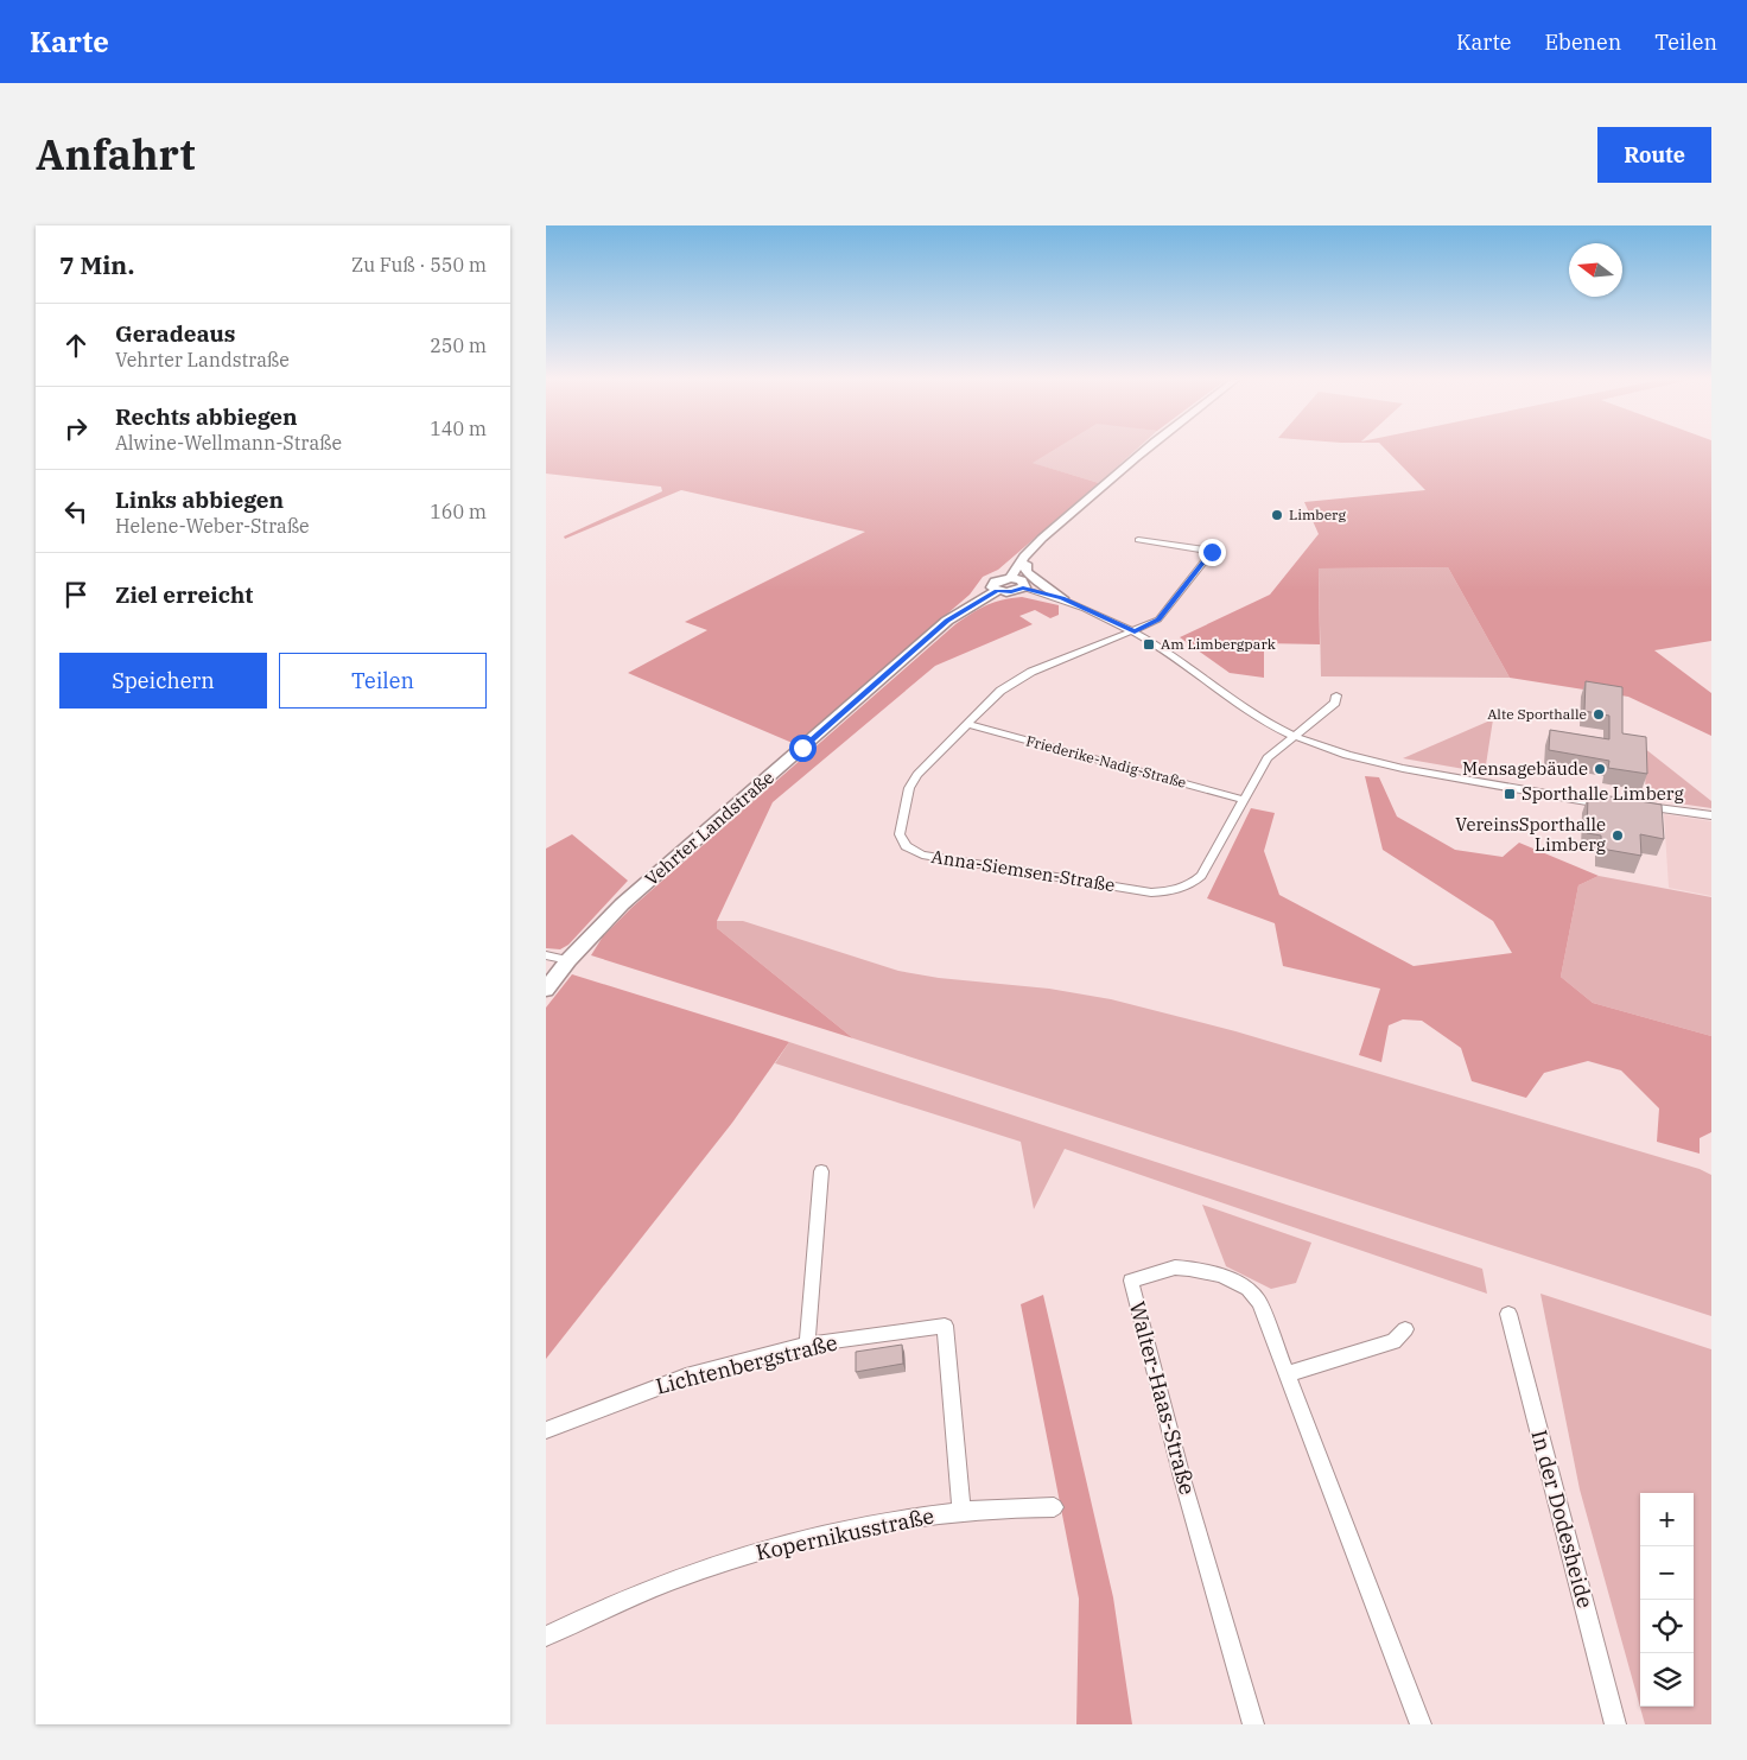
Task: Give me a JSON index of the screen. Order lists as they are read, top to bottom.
{
  "streets": {
    "main road": ["Vehrter Landstraße"],
    "street": [
      "Friederike-Nadig-Straße",
      "Anna-Siemsen-Straße",
      "Lichtenbergstraße",
      "Walter-Haas-Straße",
      "In der Dodesheide",
      "Kopernikusstraße"
    ]
  },
  "crossings": [
    ["Friederike-Nadig-Straße", "Anna-Siemsen-Straße"],
    ["Lichtenbergstraße", "Kopernikusstraße"]
  ],
  "places": {
    "other": [
      "Limberg",
      "Alte Sporthalle",
      "Mensagebäude",
      "VereinsSporthalle Limberg"
    ],
    "transit": ["Am Limbergpark", "Sporthalle Limberg"]
  },
  "north": "left",
  "page": {
    "header": "Karte",
    "nav": ["Karte", "Ebenen", "Teilen"],
    "title": "Anfahrt",
    "buttons": [
      "Route",
      ["Speichern", "Teilen"]
    ],
    "heading": ["7 Min.", "Zu Fuß · 550 m"],
    "list": [
      ["Geradeaus", "Vehrter Landstraße", "250 m"],
      ["Rechts abbiegen", "Alwine-Wellmann-Straße", "140 m"],
      ["Links abbiegen", "Helene-Weber-Straße", "160 m"],
      "Ziel erreicht"
    ],
    "map_buttons": ["+", "−"]
  }
}
